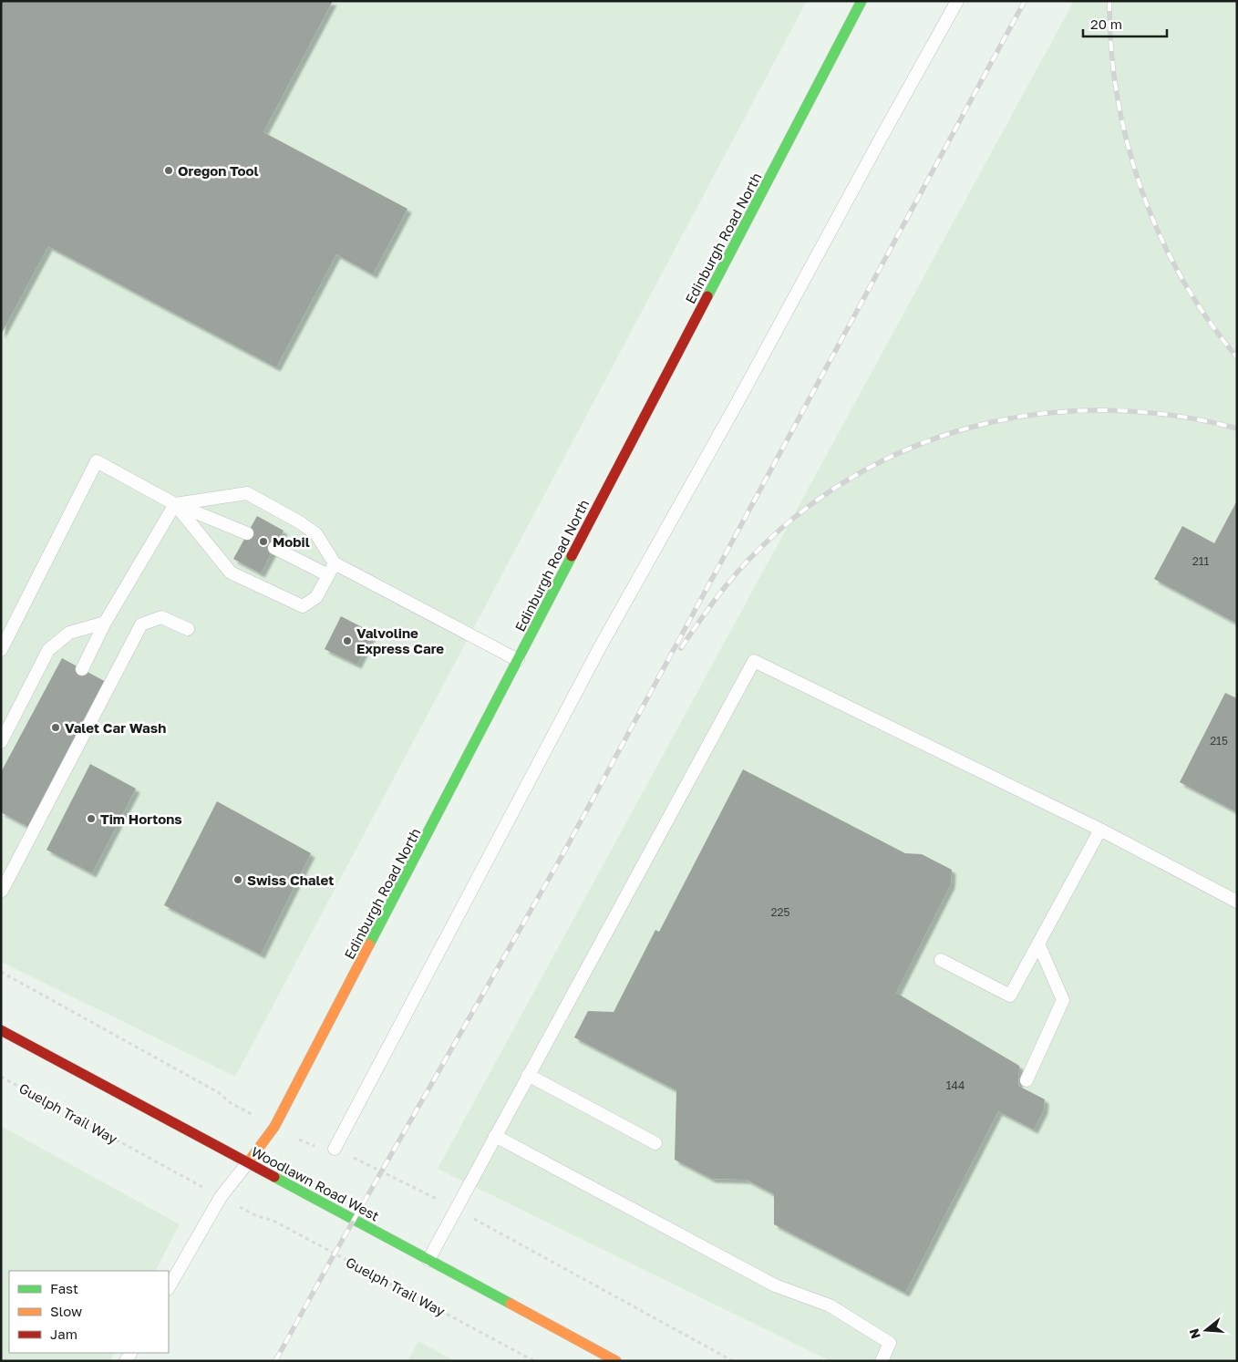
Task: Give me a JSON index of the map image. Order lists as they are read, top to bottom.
{
  "streets": {
    "main road": ["Edinburgh Road North", "Woodlawn Road West"],
    "path": ["Guelph Trail Way"]
  },
  "crossings": [
    ["Edinburgh Road North", "Woodlawn Road West"]
  ],
  "places": [
    "Oregon Tool",
    "Mobil",
    "Valvoline Express Care",
    "Valet Car Wash",
    "Tim Hortons",
    "Swiss Chalet"
  ],
  "house_numbers": [
    "211",
    "215",
    "225",
    "144"
  ],
  "legend": ["Fast", "Slow", "Jam"],
  "scale_bar": "20 m",
  "north": "left"
}
